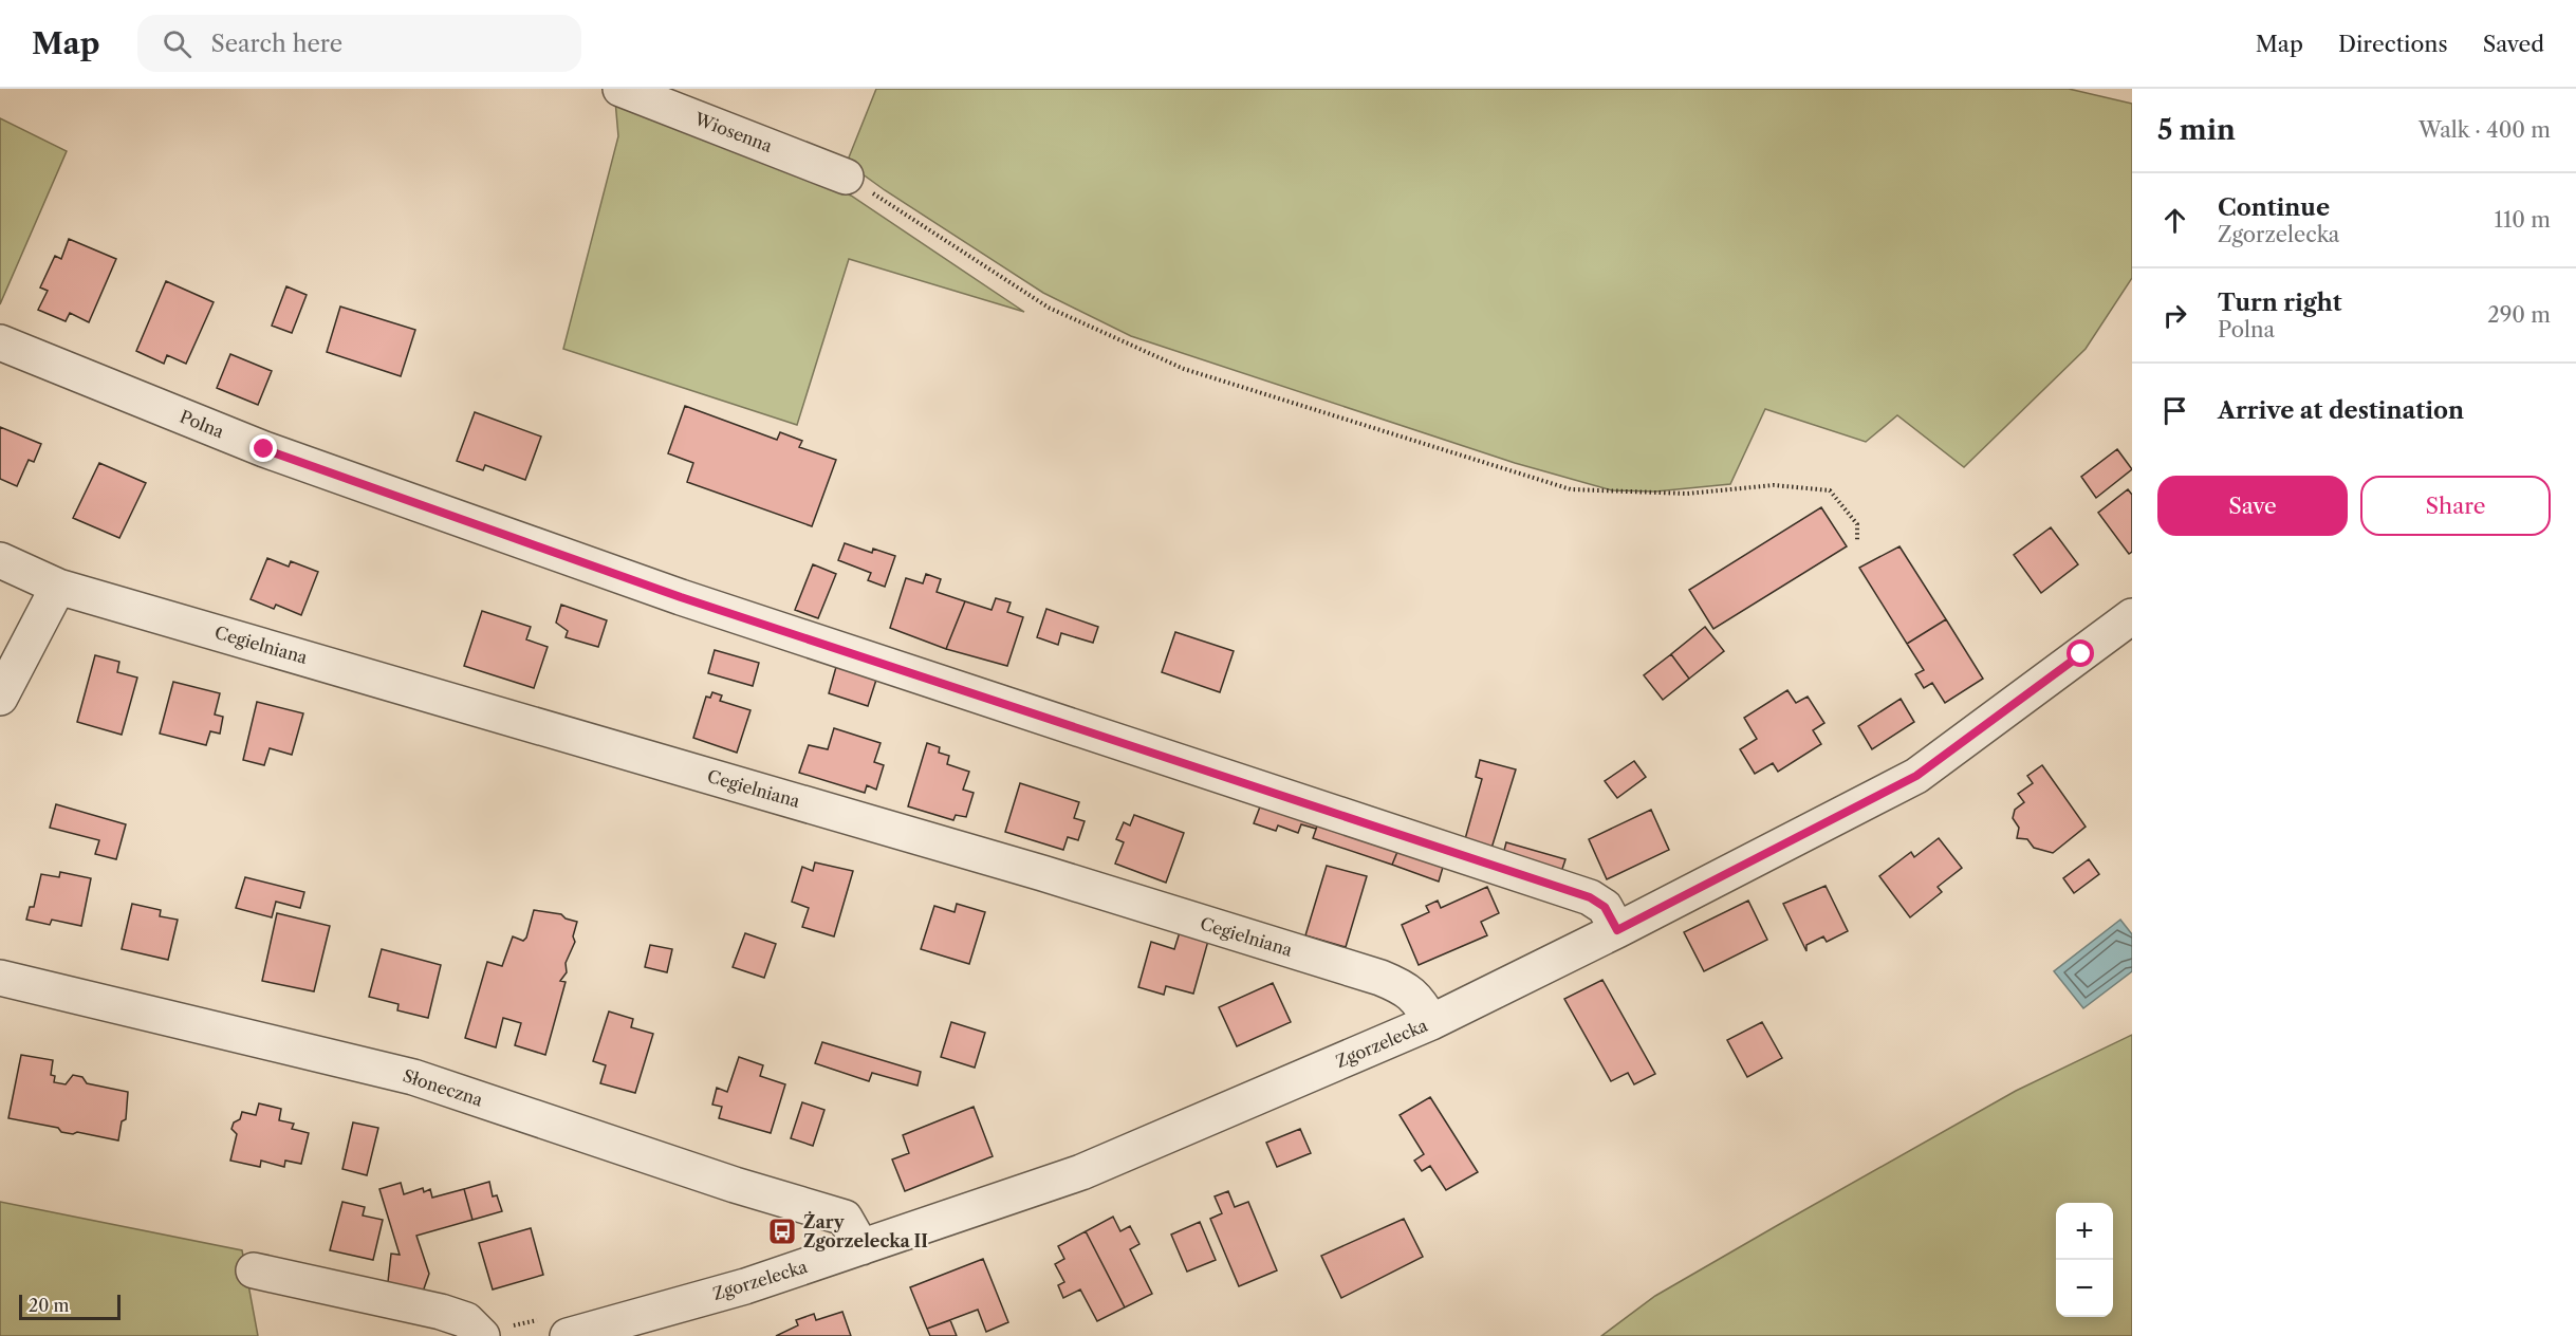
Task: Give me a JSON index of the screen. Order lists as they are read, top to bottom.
{
  "streets": {
    "street": [
      "Wiosenna",
      "Polna",
      "Cegielniana",
      "Zgorzelecka",
      "Słoneczna"
    ]
  },
  "crossings": [
    ["Polna", "Zgorzelecka"],
    ["Cegielniana", "Zgorzelecka"],
    ["Zgorzelecka", "Słoneczna"]
  ],
  "places": {
    "bus stop": ["Żary Zgorzelecka II"]
  },
  "scale_bar": "20 m",
  "page": {
    "header": "Map",
    "search": "Search here",
    "nav": ["Map", "Directions", "Saved"],
    "heading": ["5 min", "Walk · 400 m"],
    "list": [
      ["Continue", "Zgorzelecka", "110 m"],
      ["Turn right", "Polna", "290 m"],
      "Arrive at destination"
    ],
    "buttons": ["Save", "Share"],
    "map_buttons": ["+", "−"],
    "scale": "20 m"
  }
}
